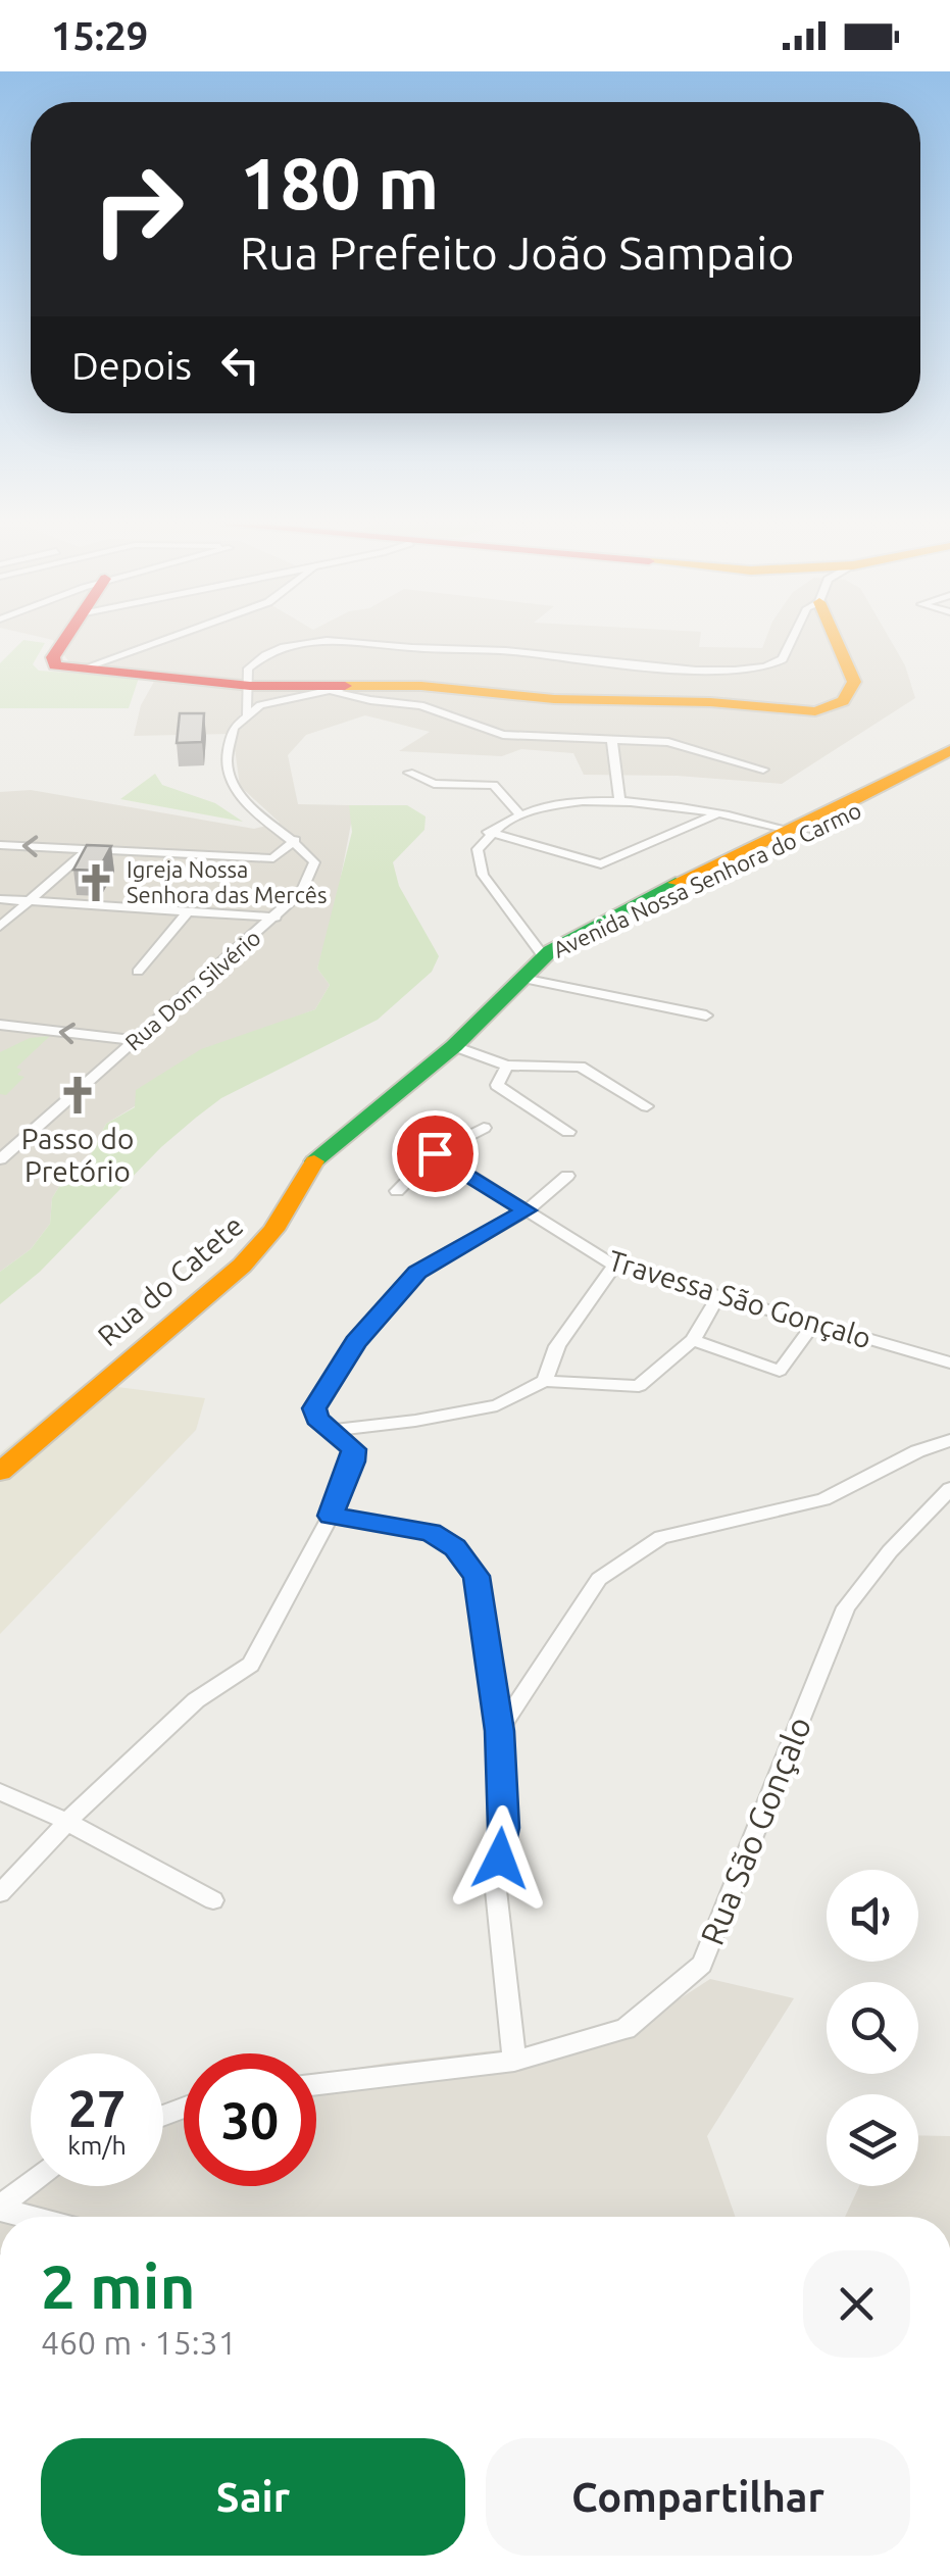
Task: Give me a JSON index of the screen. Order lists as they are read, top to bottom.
{
  "streets": {
    "street": [
      "Avenida Nossa Senhora do Carmo",
      "Rua Dom Silvério",
      "Rua do Catete",
      "Travessa São Gonçalo",
      "Rua São Gonçalo"
    ]
  },
  "crossings": [
    ["Avenida Nossa Senhora do Carmo", "Rua do Catete"]
  ],
  "places": {
    "church": ["Igreja Nossa Senhora das Mercês", "Passo do Pretório"]
  },
  "page": {
    "status": "15:29",
    "turn": ["180 m", "Rua Prefeito João Sampaio"],
    "then": "Depois",
    "speed": "27 km/h",
    "limit": "30",
    "heading": ["2 min", "460 m · 15:31"],
    "buttons": ["Sair", "Compartilhar"]
  }
}
